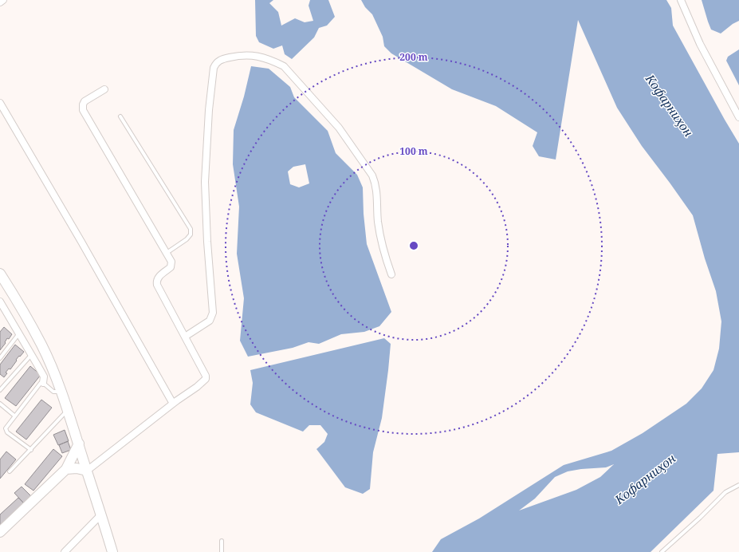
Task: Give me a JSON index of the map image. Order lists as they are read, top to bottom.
{
  "water": ["Кофарниҳон"],
  "rings": ["200 m", "100 m"]
}
